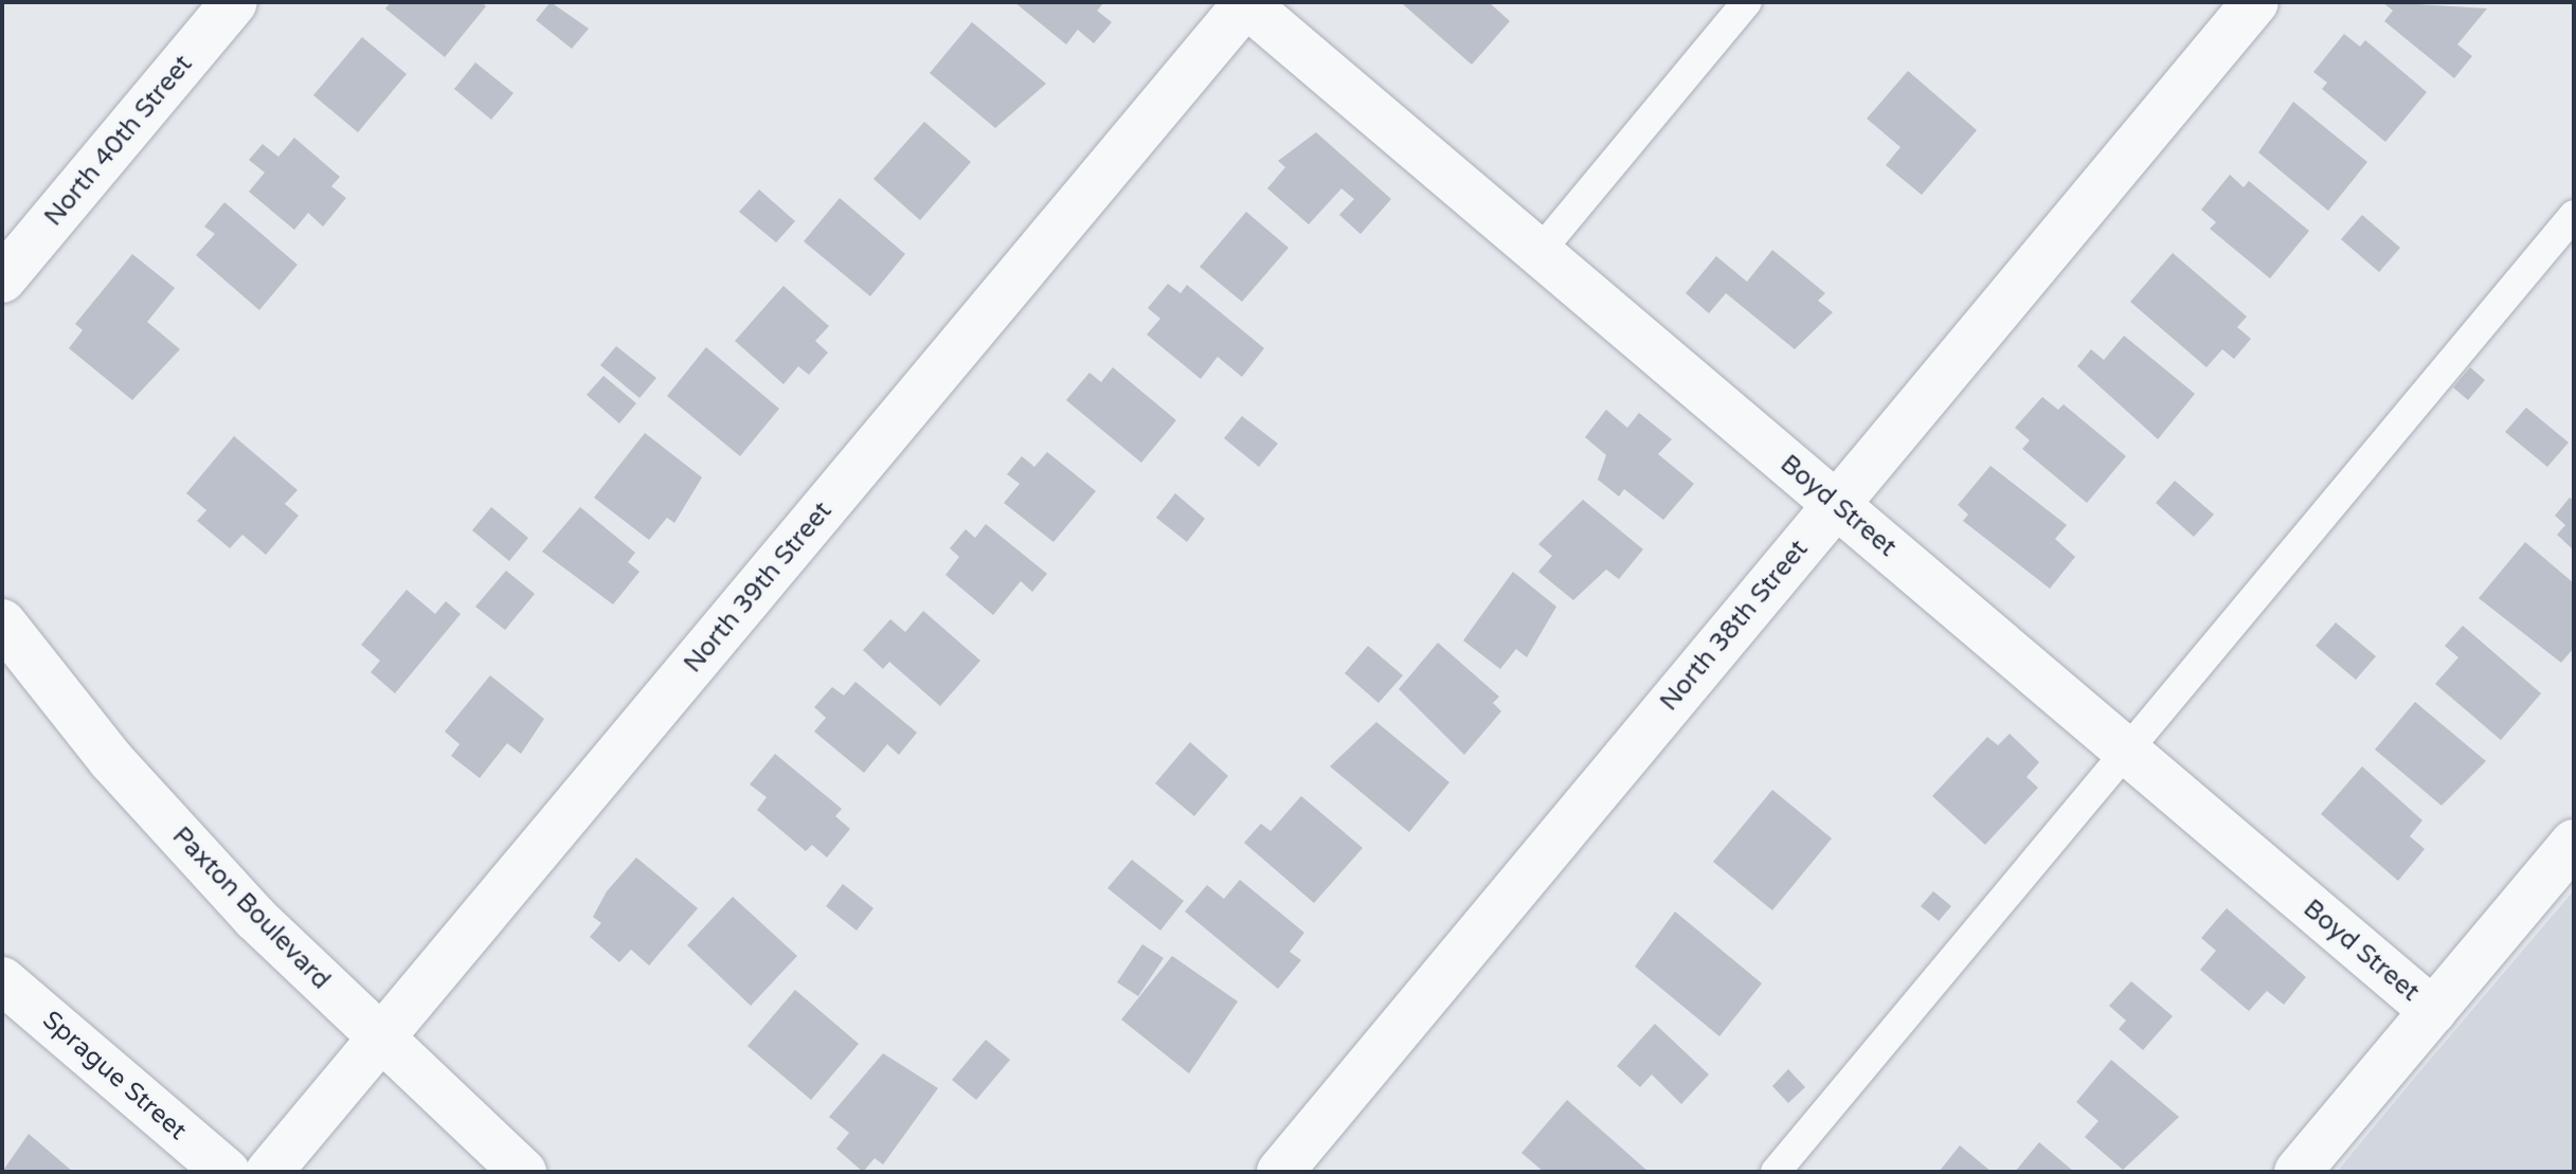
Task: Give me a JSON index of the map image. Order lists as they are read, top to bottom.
{
  "streets": {
    "street": [
      "North 40th Street",
      "Boyd Street",
      "North 39th Street",
      "North 38th Street",
      "Paxton Boulevard",
      "Sprague Street"
    ]
  },
  "crossings": [
    ["Boyd Street", "North 39th Street"],
    ["Boyd Street", "North 38th Street"],
    ["North 39th Street", "Paxton Boulevard"]
  ]
}
